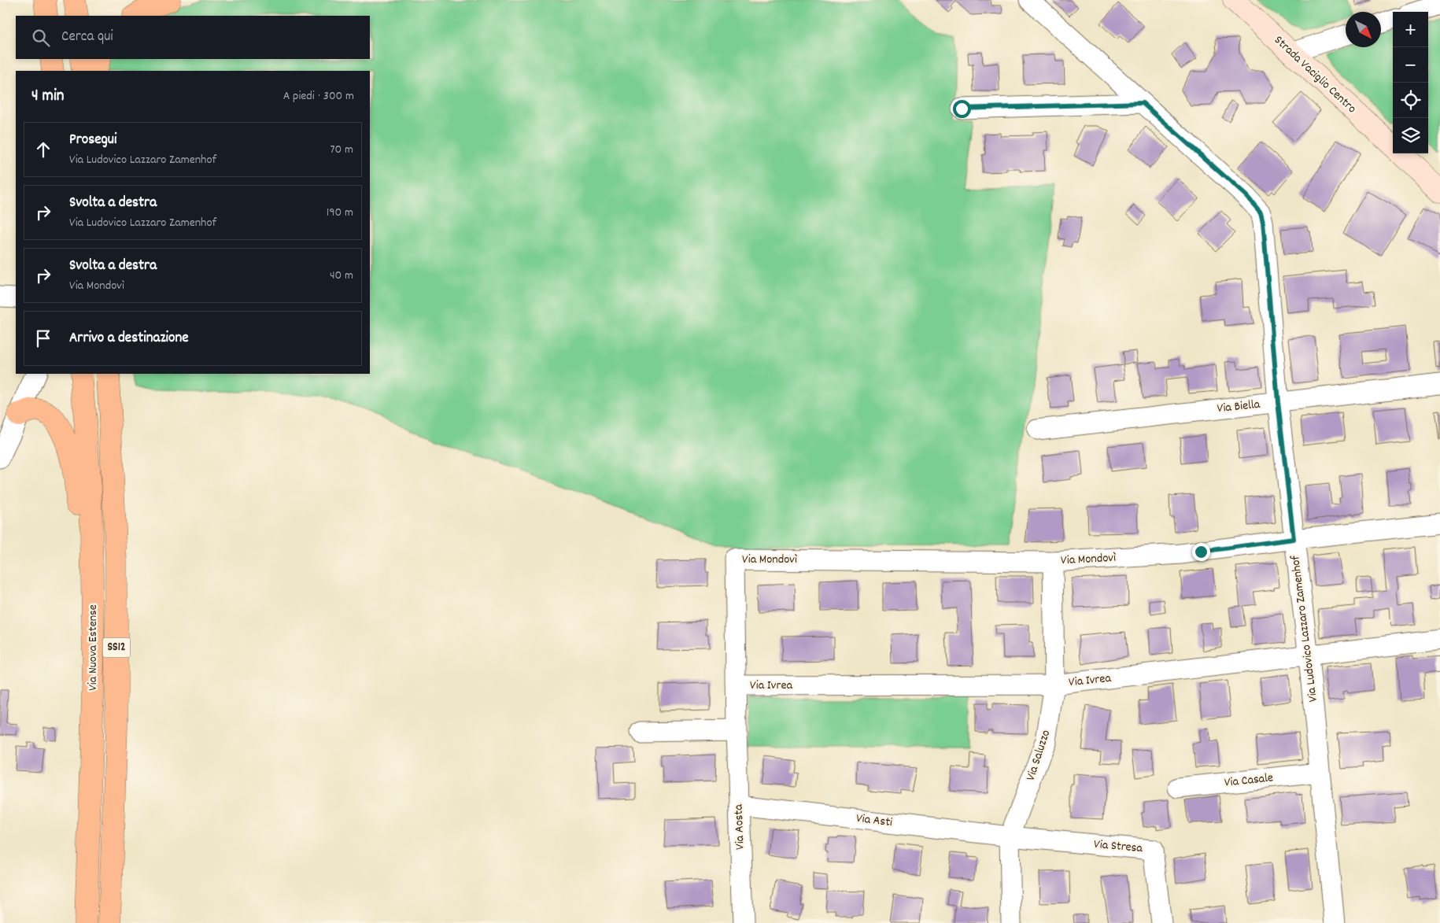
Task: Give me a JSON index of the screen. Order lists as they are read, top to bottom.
{
  "streets": {
    "highway": ["Via Nuova Estense", "SS12"],
    "street": [
      "Strada Vaciglio Centro",
      "Via Biella",
      "Via Mondovì",
      "Via Ludovico Lazzaro Zamenhof",
      "Via Ivrea",
      "Via Saluzzo",
      "Via Casale",
      "Via Asti",
      "Via Aosta",
      "Via Stresa"
    ]
  },
  "crossings": [
    ["Via Biella", "Via Ludovico Lazzaro Zamenhof"],
    ["Via Mondovì", "Via Ludovico Lazzaro Zamenhof"],
    ["Via Mondovì", "Via Saluzzo"],
    ["Via Mondovì", "Via Aosta"],
    ["Via Ludovico Lazzaro Zamenhof", "Via Ivrea"],
    ["Via Ludovico Lazzaro Zamenhof", "Via Casale"],
    ["Via Ivrea", "Via Saluzzo"],
    ["Via Ivrea", "Via Aosta"],
    ["Via Saluzzo", "Via Asti"],
    ["Via Saluzzo", "Via Stresa"],
    ["Via Asti", "Via Aosta"],
    ["Via Asti", "Via Stresa"]
  ],
  "north": "bottom right",
  "page": {
    "map_buttons": ["+", "−"],
    "search": "Cerca qui",
    "heading": ["4 min", "A piedi · 300 m"],
    "list": [
      ["Prosegui", "Via Ludovico Lazzaro Zamenhof", "70 m"],
      ["Svolta a destra", "Via Ludovico Lazzaro Zamenhof", "190 m"],
      ["Svolta a destra", "Via Mondovì", "40 m"],
      "Arrivo a destinazione"
    ]
  }
}
